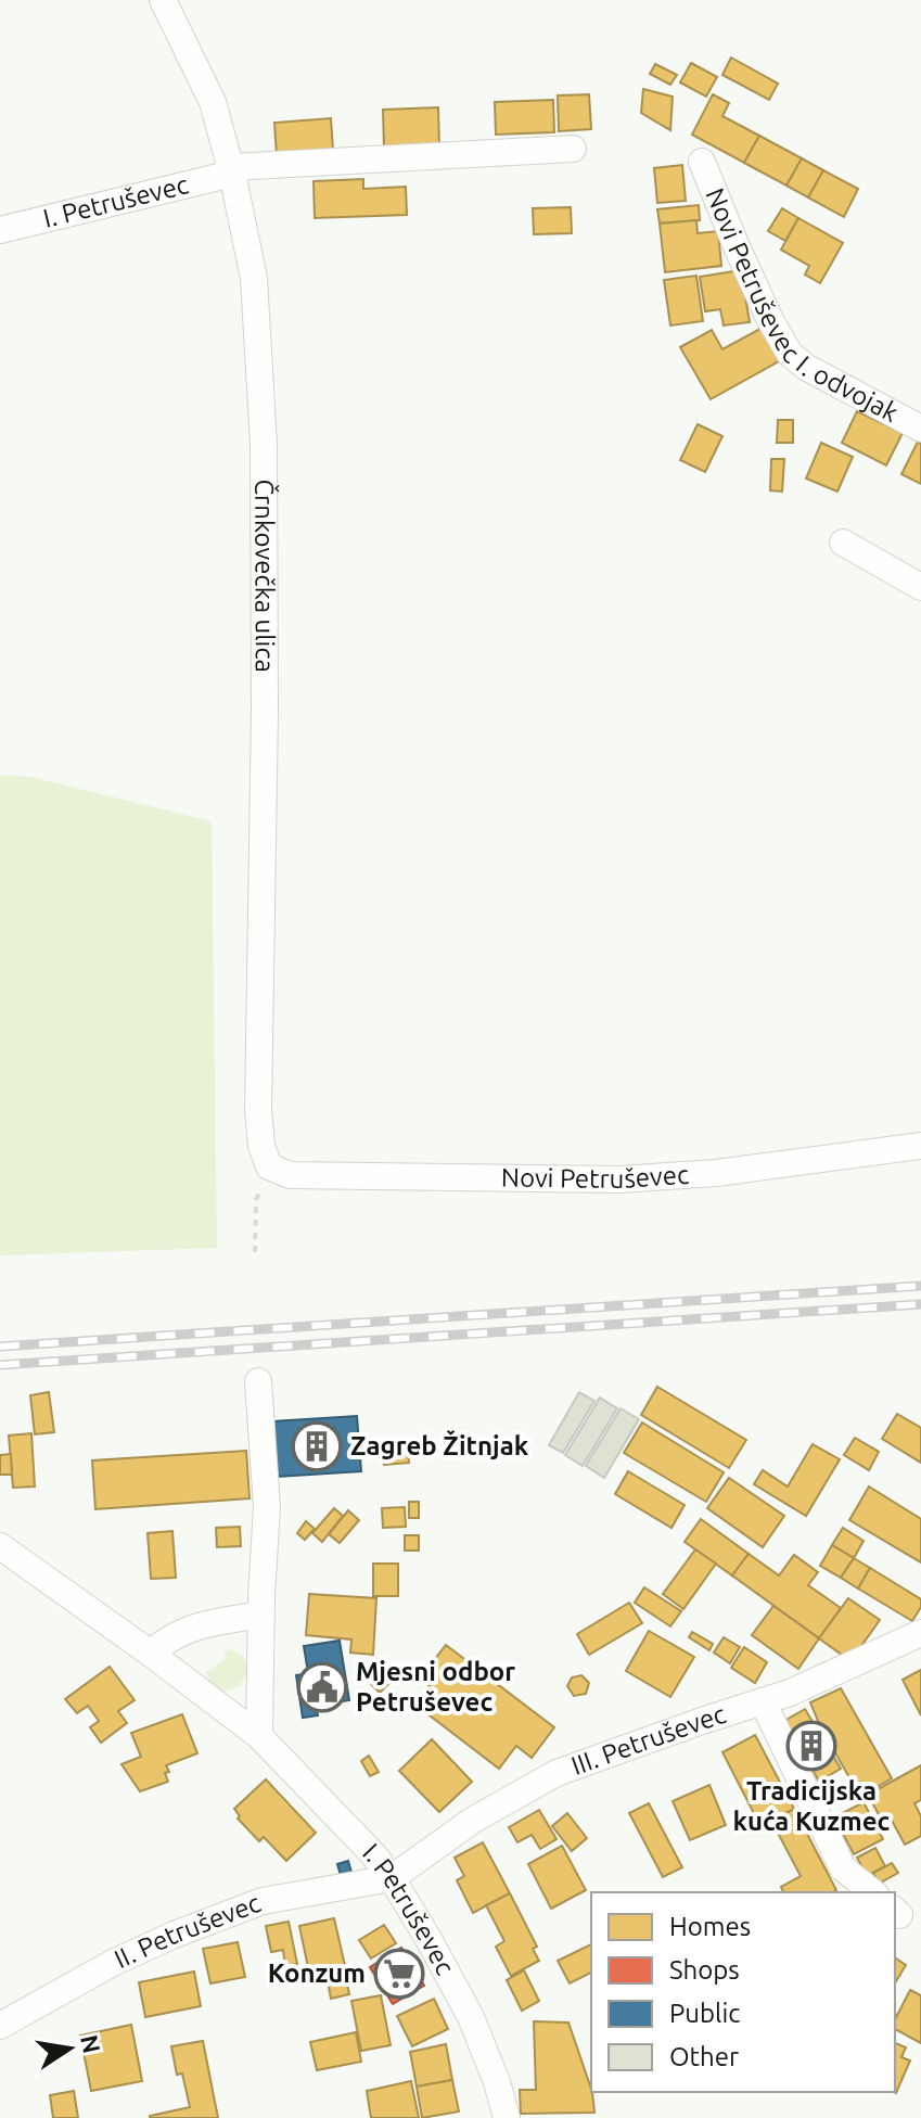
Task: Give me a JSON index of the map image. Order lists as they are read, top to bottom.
{
  "streets": {
    "street": [
      "I. Petruševec",
      "Novi Petruševec I. odvojak",
      "Črnkovečka ulica",
      "Novi Petruševec",
      "III. Petruševec",
      "II. Petruševec"
    ]
  },
  "crossings": [
    ["I. Petruševec", "Črnkovečka ulica"],
    ["I. Petruševec", "III. Petruševec"],
    ["I. Petruševec", "II. Petruševec"],
    ["Črnkovečka ulica", "Novi Petruševec"],
    ["III. Petruševec", "II. Petruševec"]
  ],
  "places": {
    "building": ["Zagreb Žitnjak", "Tradicijska kuća Kuzmec"],
    "public building": ["Mjesni odbor Petruševec"],
    "supermarket": ["Konzum"]
  },
  "legend": [
    "Homes",
    "Shops",
    "Public",
    "Other"
  ],
  "north": "right"
}
